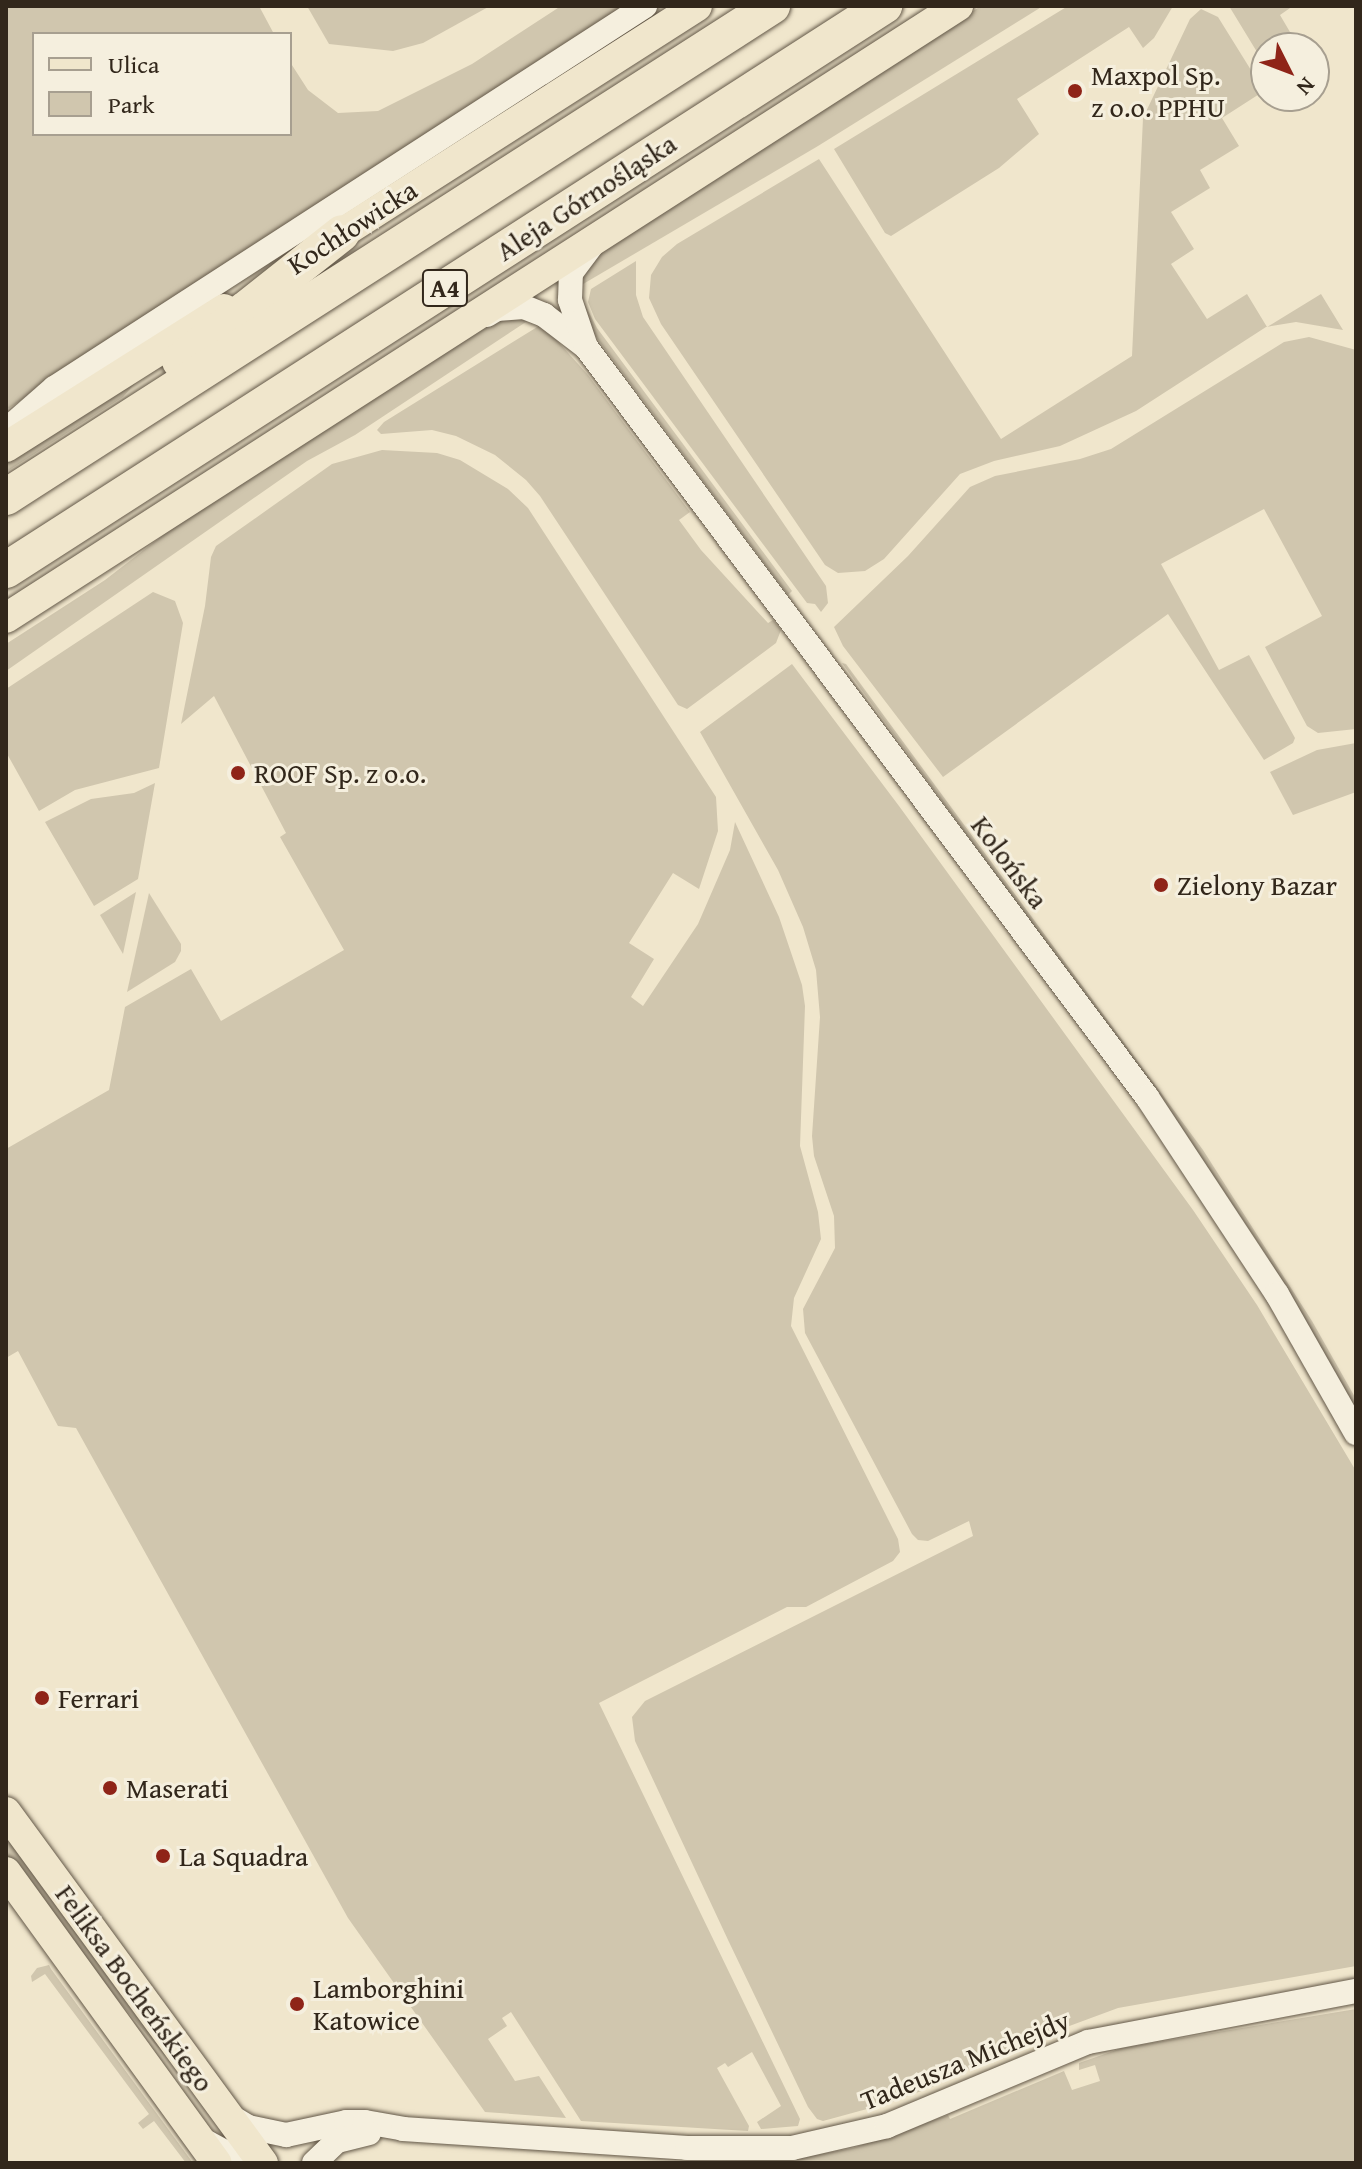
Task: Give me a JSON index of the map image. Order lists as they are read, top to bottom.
{
  "streets": {
    "highway": ["Aleja Górnośląska", "A4"],
    "main road": ["Kochłowicka", "Feliksa Bocheńskiego"],
    "street": ["Kolońska", "Tadeusza Michejdy"]
  },
  "crossings": [
    ["Feliksa Bocheńskiego", "Tadeusza Michejdy"]
  ],
  "places": [
    "Maxpol Sp. z o.o. PPHU",
    "ROOF Sp. z o.o.",
    "Zielony Bazar",
    "Ferrari",
    "Maserati",
    "La Squadra",
    "Lamborghini Katowice"
  ],
  "legend": ["Ulica", "Park"],
  "north": "bottom right"
}
